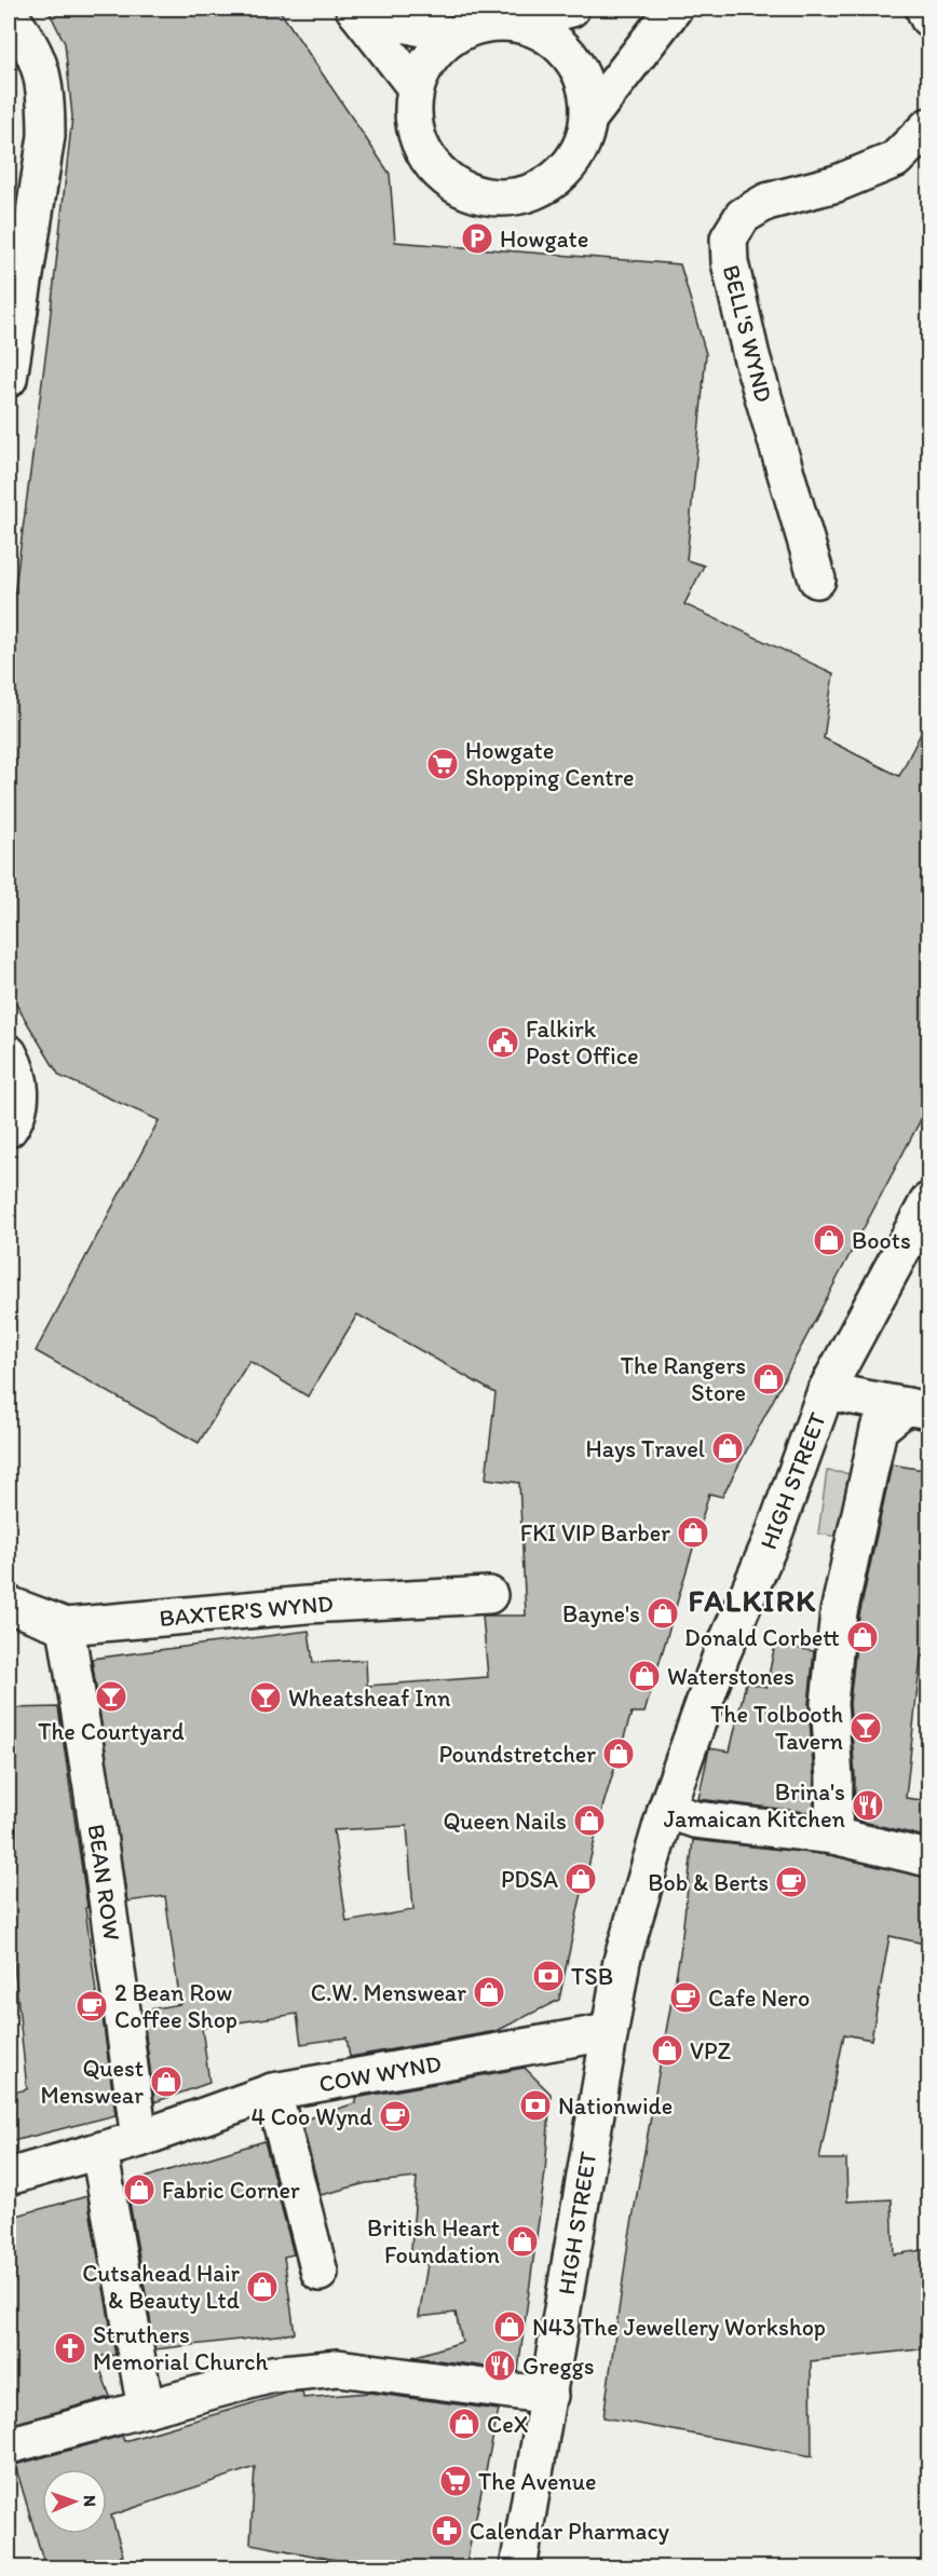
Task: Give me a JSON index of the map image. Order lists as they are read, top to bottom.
{
  "streets": {
    "street": [
      "BELL'S WYND",
      "HIGH STREET",
      "BAXTER'S WYND",
      "BEAN ROW",
      "COW WYND"
    ]
  },
  "crossings": [
    ["HIGH STREET", "COW WYND"],
    ["BAXTER'S WYND", "BEAN ROW"],
    ["BEAN ROW", "COW WYND"]
  ],
  "districts": ["FALKIRK"],
  "places": {
    "parking": ["Howgate"],
    "supermarket": ["Howgate Shopping Centre", "The Avenue"],
    "public building": ["Falkirk Post Office"],
    "shop": [
      "Boots",
      "The Rangers Store",
      "Hays Travel",
      "FKI VIP Barber",
      "Bayne's",
      "Donald Corbett",
      "Waterstones",
      "Poundstretcher",
      "Queen Nails",
      "PDSA",
      "C.W. Menswear",
      "VPZ",
      "Quest Menswear",
      "Fabric Corner",
      "British Heart Foundation",
      "Cutsahead Hair & Beauty Ltd",
      "N43 The Jewellery Workshop",
      "CeX"
    ],
    "bar": ["The Courtyard", "Wheatsheaf Inn", "The Tolbooth Tavern"],
    "restaurant": ["Brina's Jamaican Kitchen", "Greggs"],
    "cafe": [
      "Bob & Berts",
      "Cafe Nero",
      "2 Bean Row Coffee Shop",
      "4 Coo Wynd"
    ],
    "bank": ["TSB", "Nationwide"],
    "church": ["Struthers Memorial Church"],
    "pharmacy": ["Calendar Pharmacy"]
  },
  "north": "right"
}
